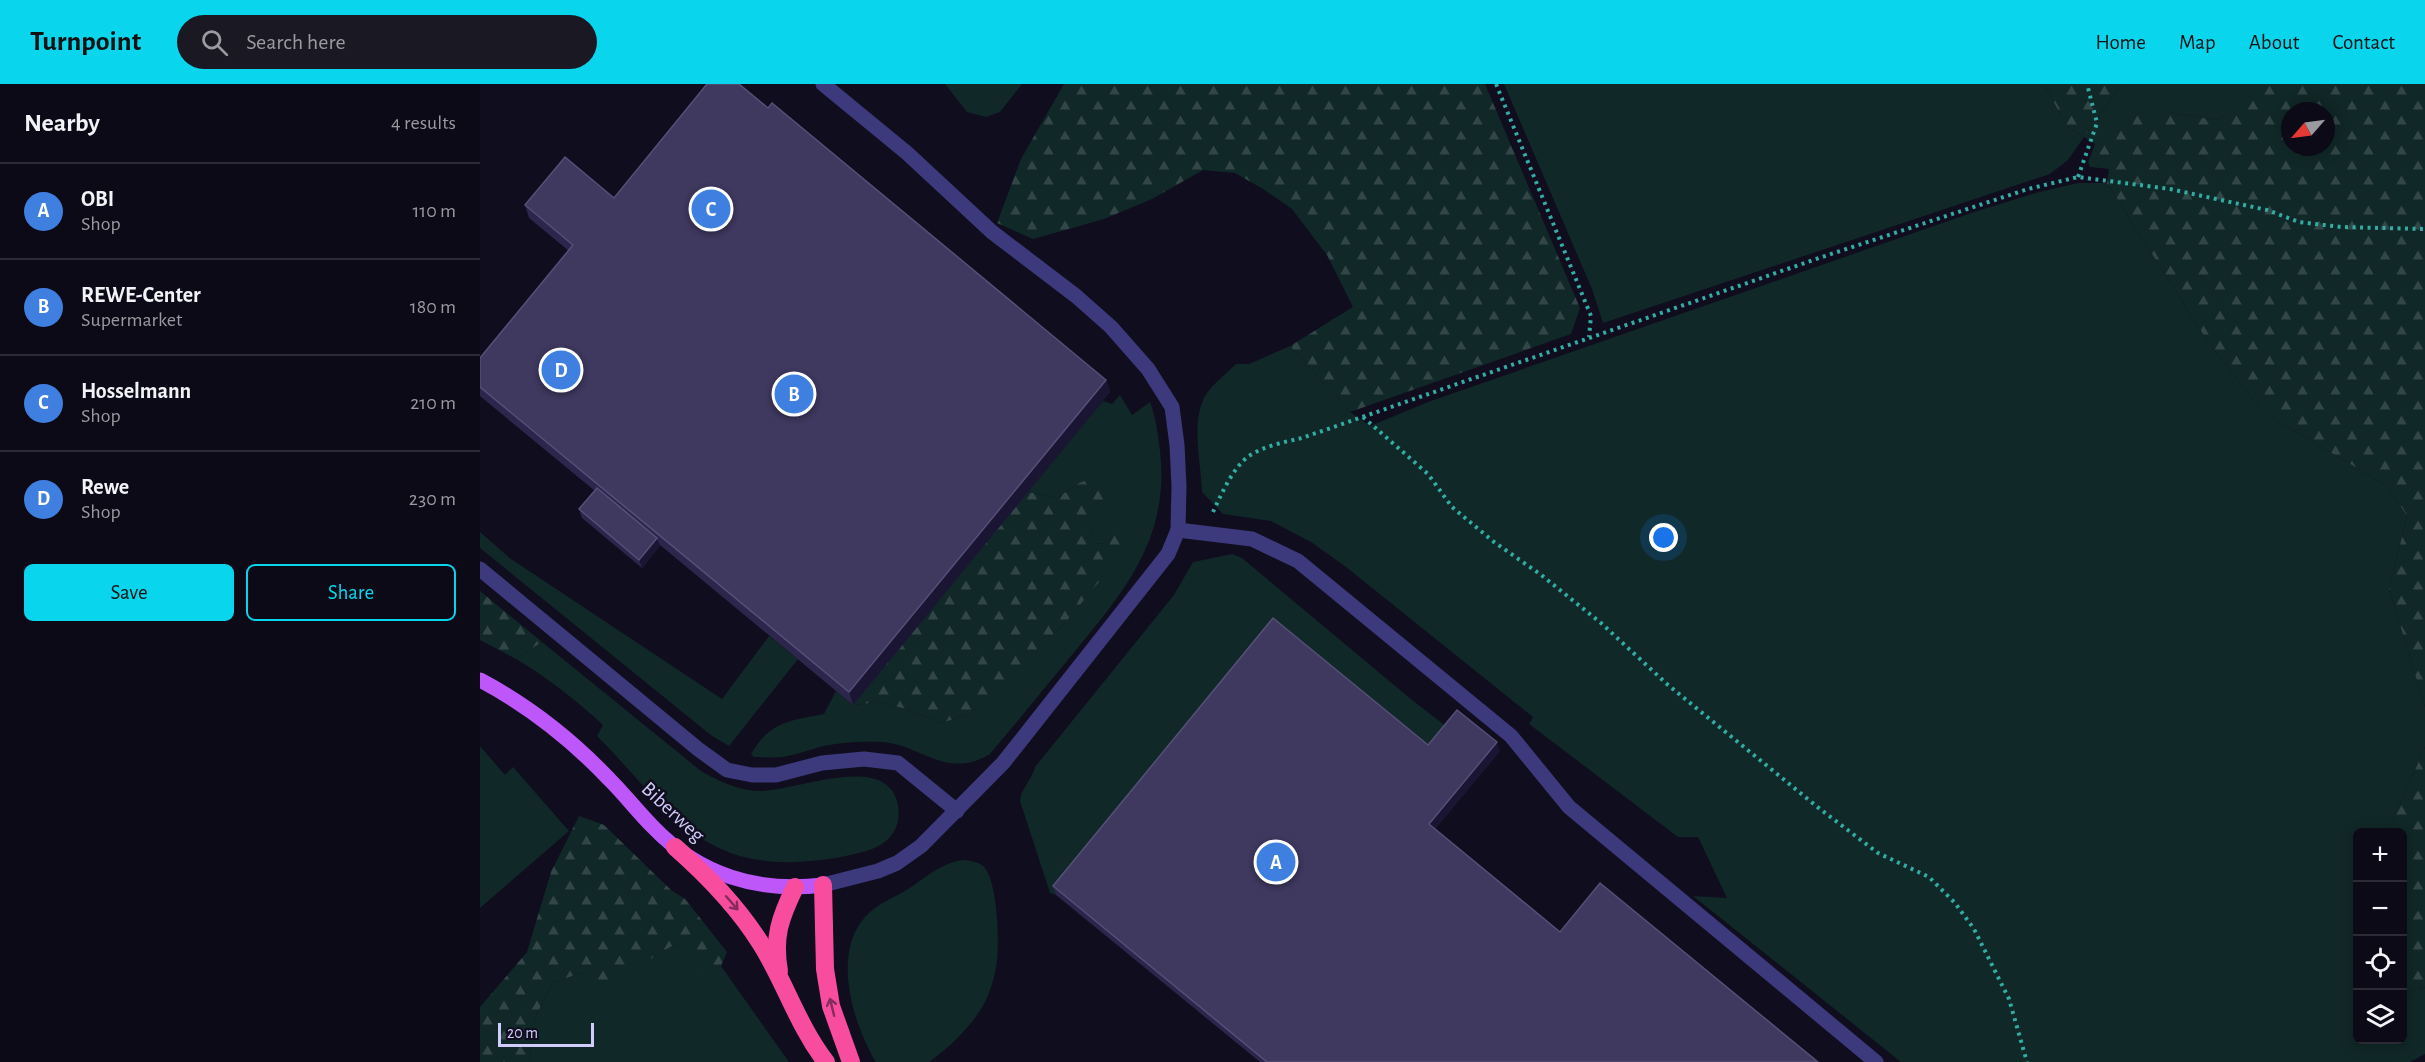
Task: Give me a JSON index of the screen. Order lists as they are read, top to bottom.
{
  "streets": {
    "main road": ["Biberweg"]
  },
  "scale_bar": "20 m",
  "north": "bottom left",
  "page": {
    "header": "Turnpoint",
    "search": "Search here",
    "nav": [
      "Home",
      "Map",
      "About",
      "Contact"
    ],
    "heading": ["Nearby", "4 results"],
    "list": [
      {
        "mark": "A",
        "name": "OBI",
        "note": "Shop",
        "value": "110 m"
      },
      {
        "mark": "B",
        "name": "REWE-Center",
        "note": "Supermarket",
        "value": "180 m"
      },
      {
        "mark": "C",
        "name": "Hosselmann",
        "note": "Shop",
        "value": "210 m"
      },
      {
        "mark": "D",
        "name": "Rewe",
        "note": "Shop",
        "value": "230 m"
      }
    ],
    "pins": [
      "C",
      "D",
      "B",
      "A"
    ],
    "buttons": ["Save", "Share"],
    "map_buttons": ["+", "−"],
    "scale": "20 m"
  }
}
